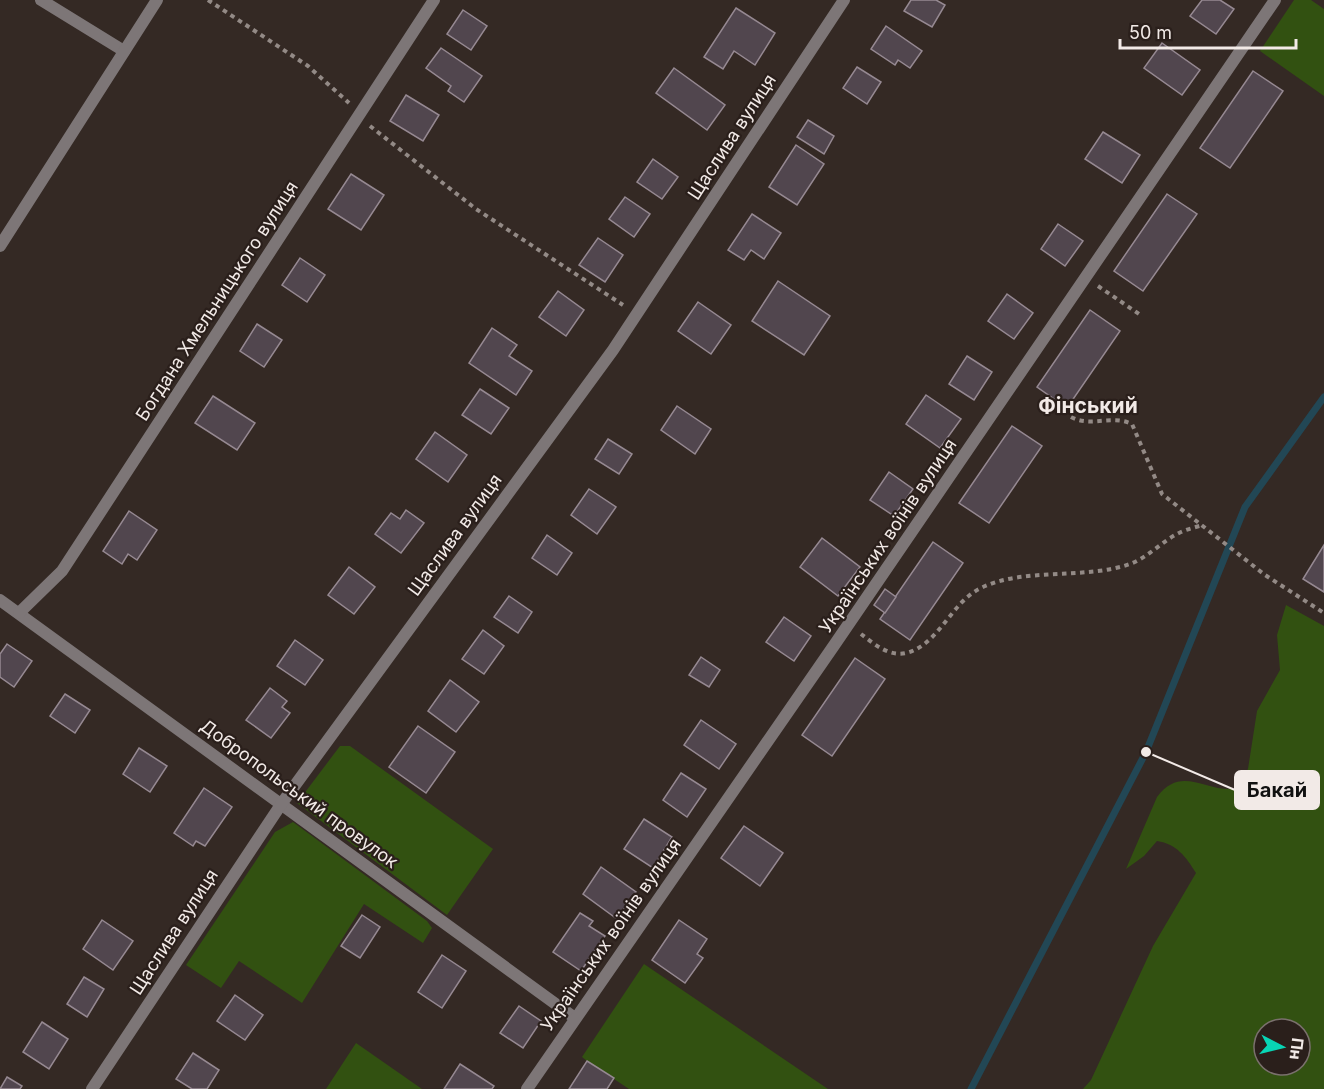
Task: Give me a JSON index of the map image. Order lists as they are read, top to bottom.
{
  "streets": {
    "street": [
      "Щаслива вулиця",
      "Богдана Хмельницького вулиця",
      "Українських воїнів вулиця",
      "Добропольський провулок"
    ]
  },
  "crossings": [
    ["Щаслива вулиця", "Добропольський провулок"],
    ["Богдана Хмельницького вулиця", "Добропольський провулок"],
    ["Українських воїнів вулиця", "Добропольський провулок"]
  ],
  "districts": ["Фінський"],
  "places": ["Бакай"],
  "scale_bar": "50 m",
  "north": "right"
}
